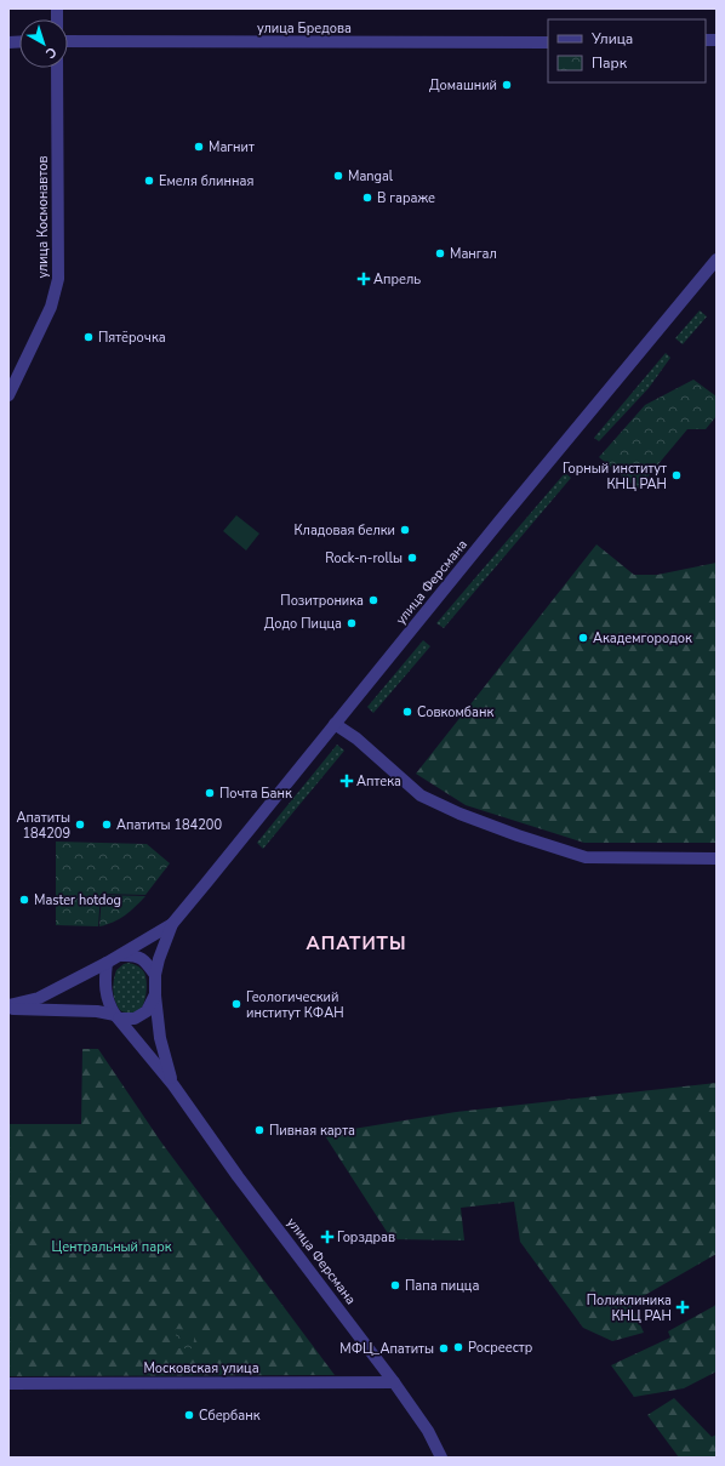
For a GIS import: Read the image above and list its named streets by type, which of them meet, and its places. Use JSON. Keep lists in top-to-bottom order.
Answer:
{
  "streets": {
    "street": [
      "улица Бредова",
      "улица Космонавтов",
      "улица Ферсмана",
      "Московская улица"
    ]
  },
  "crossings": [
    ["улица Ферсмана", "Московская улица"]
  ],
  "districts": ["АПАТИТЫ"],
  "parks": ["Центральный парк"],
  "places": {
    "other": [
      "Домашний",
      "Магнит",
      "Mangal",
      "Емеля блинная",
      "В гараже",
      "Мангал",
      "Пятёрочка",
      "Горный институт КНЦ РАН",
      "Кладовая белки",
      "Rock-n-rollы",
      "Позитроника",
      "Додо Пицца",
      "Академгородок",
      "Совкомбанк",
      "Почта Банк",
      "Апатиты 184209",
      "Апатиты 184200",
      "Master hotdog",
      "Геологический институт КФАН",
      "Пивная карта",
      "Папа пицца",
      "Росреестр",
      "МФЦ_Апатиты",
      "Сбербанк"
    ],
    "health": [
      "Апрель",
      "Аптека",
      "Горздрав",
      "Поликлиника КНЦ РАН"
    ]
  },
  "legend": ["Улица", "Парк"],
  "north": "bottom right"
}
